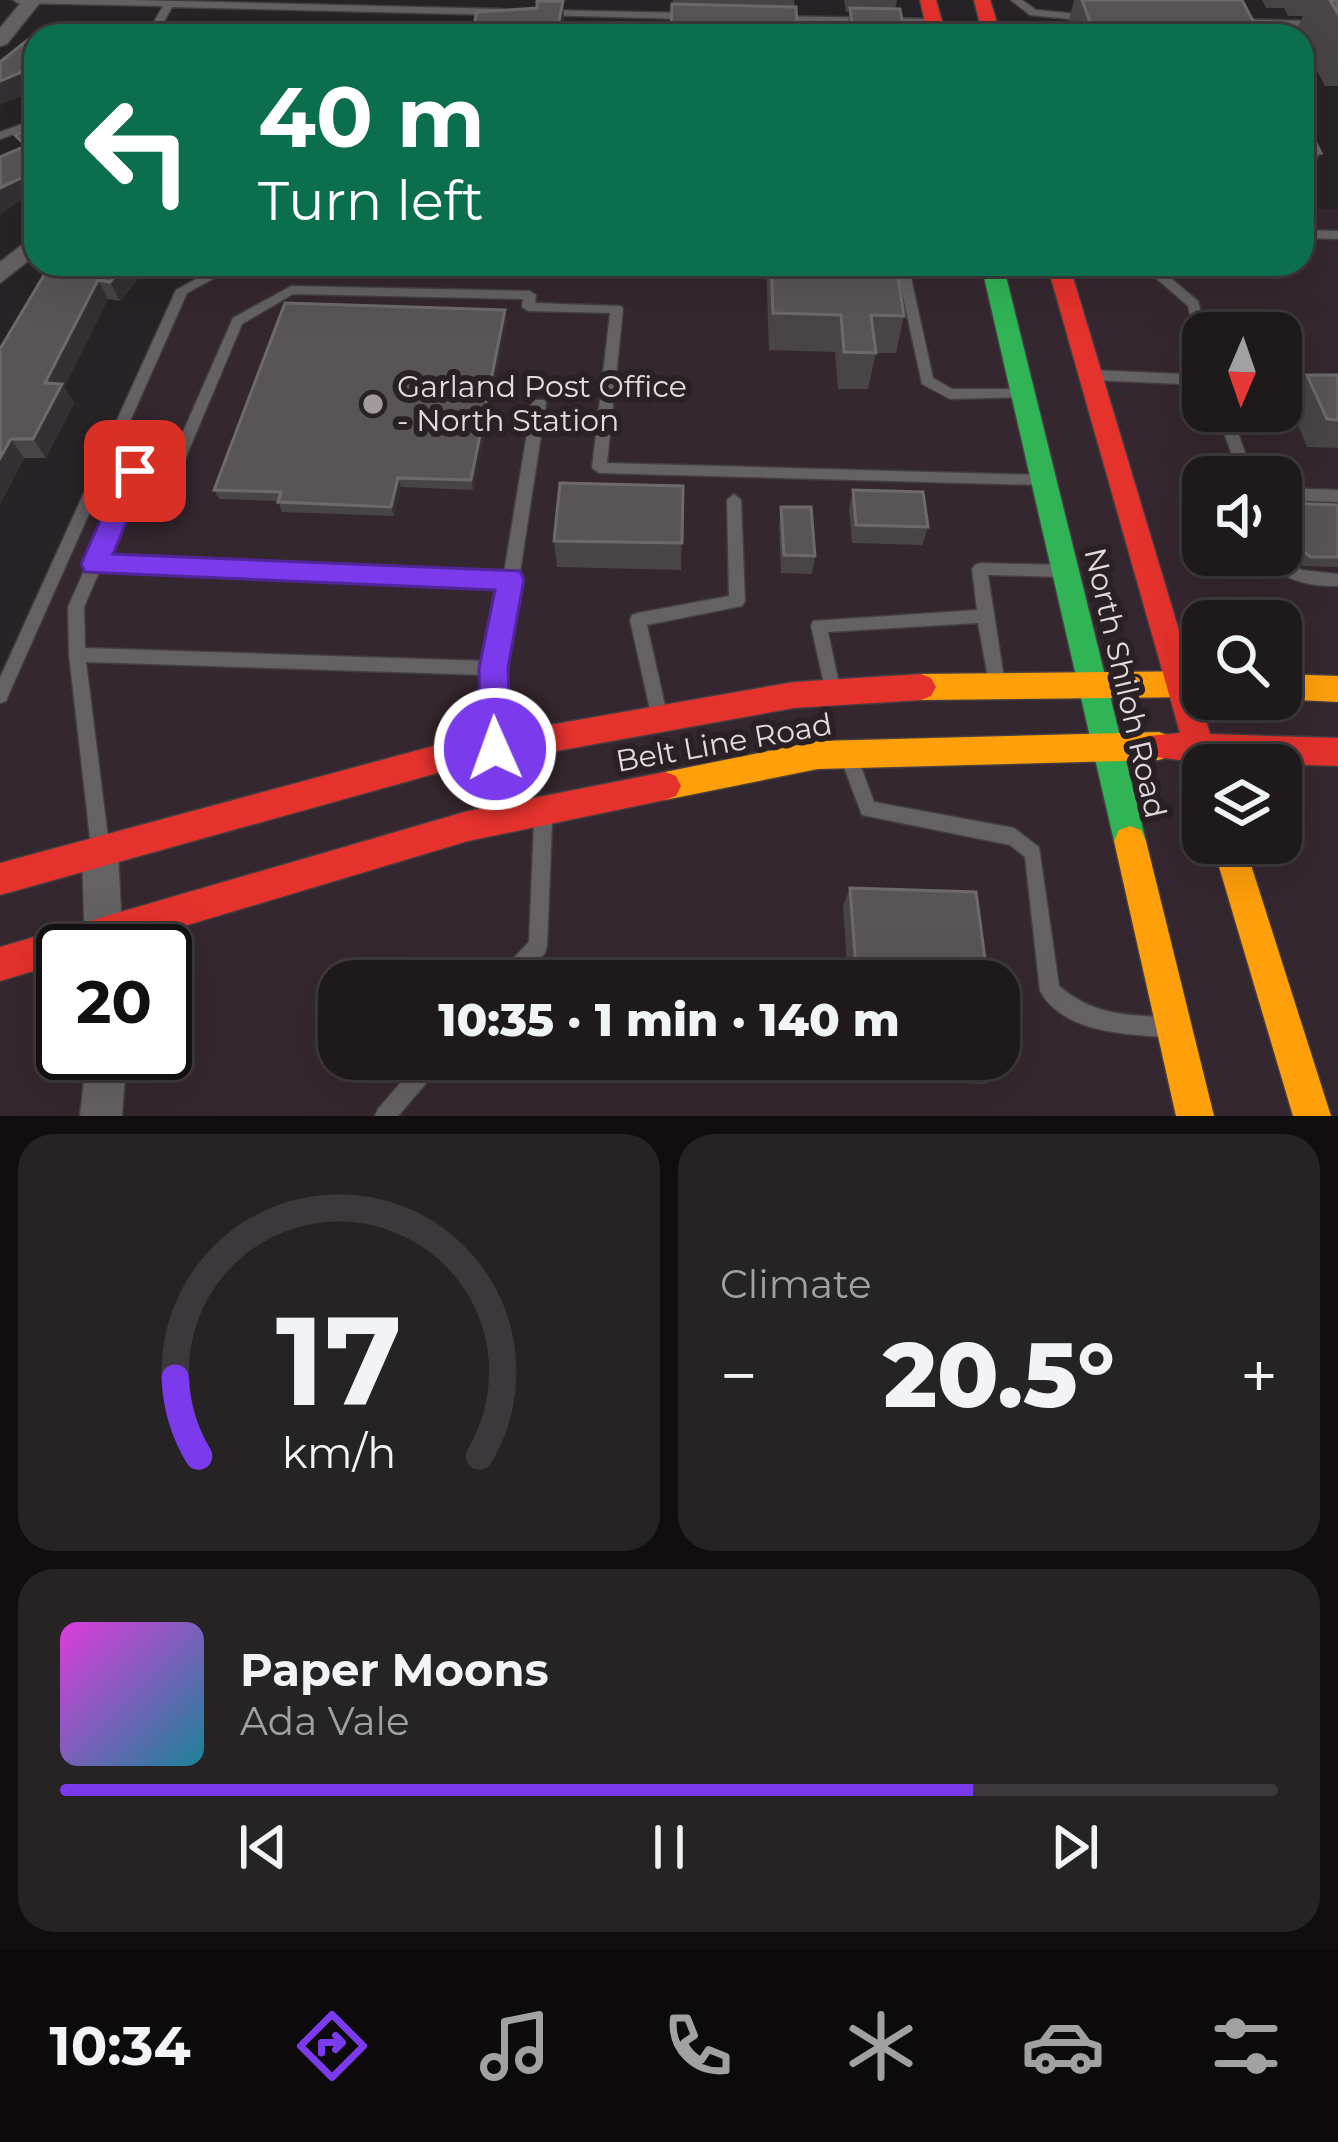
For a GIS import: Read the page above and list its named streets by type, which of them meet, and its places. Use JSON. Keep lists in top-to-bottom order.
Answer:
{
  "streets": {
    "main road": ["North Shiloh Road", "Belt Line Road"]
  },
  "crossings": [
    ["North Shiloh Road", "Belt Line Road"]
  ],
  "places": ["Garland Post Office - North Station"],
  "north": "bottom",
  "page": {
    "turn": ["40 m", "Turn left"],
    "limit": "20",
    "trip": "10:35 · 1 min · 140 m",
    "tile": "Climate",
    "heat": ["−", "20.5°", "+"],
    "song": ["Paper Moons", "Ada Vale"],
    "tabs": "10:34",
    "gauge": ["17", "km/h"]
  }
}
